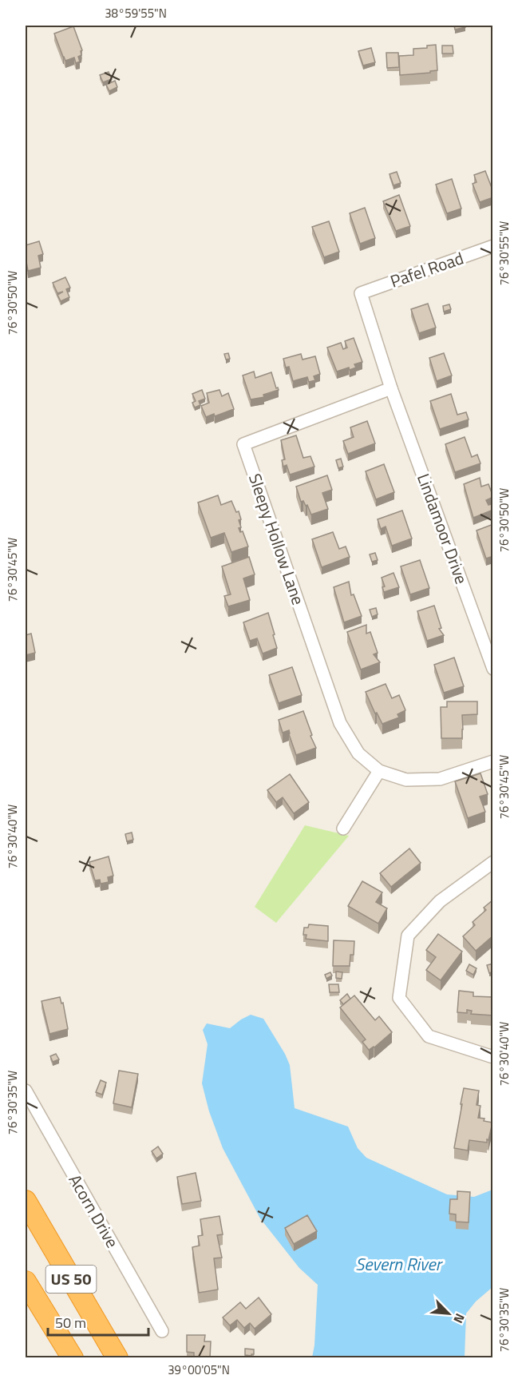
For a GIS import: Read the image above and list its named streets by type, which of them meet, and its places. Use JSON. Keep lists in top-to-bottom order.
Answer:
{
  "streets": {
    "highway": ["US 50"],
    "street": [
      "Pafel Road",
      "Lindamoor Drive",
      "Sleepy Hollow Lane",
      "Acorn Drive"
    ]
  },
  "crossings": [
    ["Pafel Road", "Lindamoor Drive"],
    ["Lindamoor Drive", "Sleepy Hollow Lane"]
  ],
  "water": ["Severn River"],
  "scale_bar": "50 m",
  "north": "bottom right",
  "coordinates": [
    "38°59'55\"N",
    "76°30'55\"W",
    "76°30'50\"W",
    "76°30'45\"W",
    "76°30'40\"W",
    "76°30'35\"W",
    "39°00'05\"N"
  ]
}
